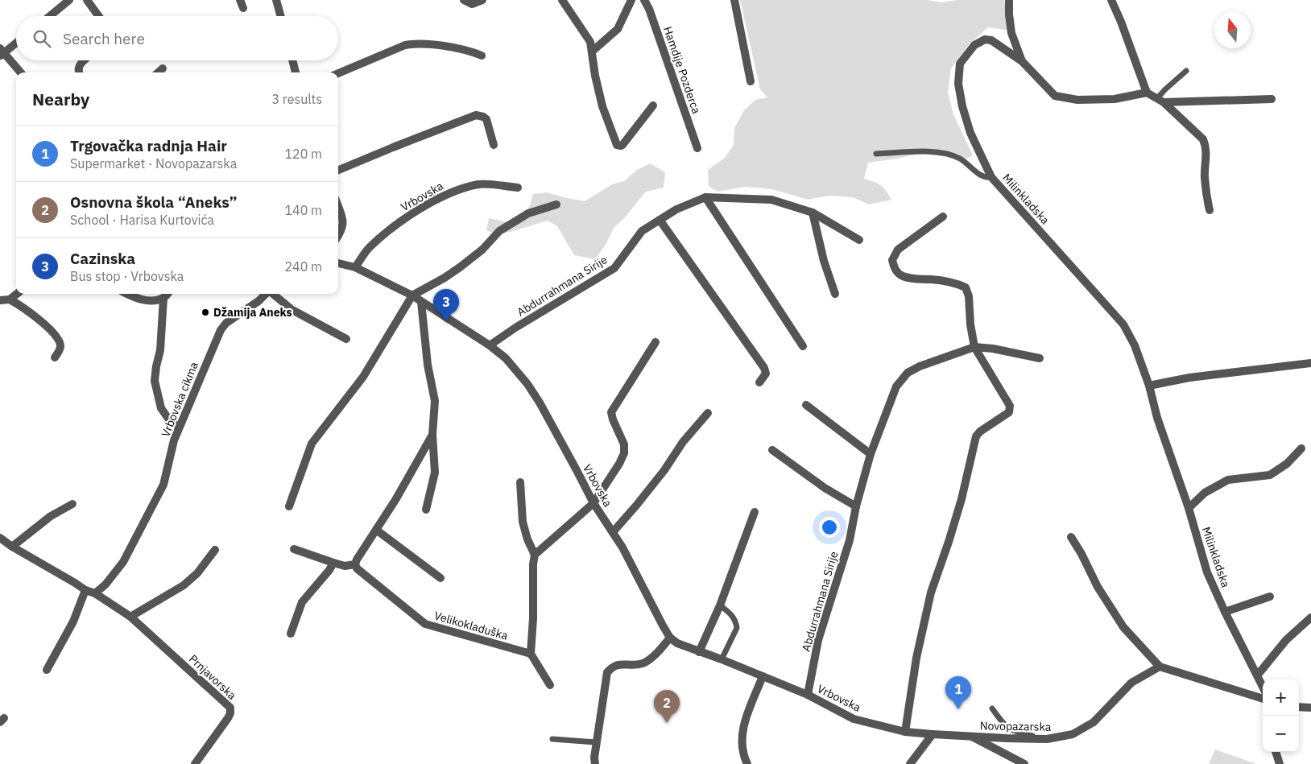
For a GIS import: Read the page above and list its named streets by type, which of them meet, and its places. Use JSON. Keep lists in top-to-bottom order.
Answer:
{
  "streets": {
    "street": [
      "Hamdije Pozderca",
      "Vrbovska",
      "Milinkladska",
      "Abdurrahmana Sirije",
      "Vrbovska cikma",
      "Velikokladuška",
      "Prnjavorska",
      "Novopazarska"
    ]
  },
  "crossings": [
    ["Vrbovska", "Abdurrahmana Sirije"],
    ["Vrbovska", "Novopazarska"],
    ["Vrbovska cikma", "Prnjavorska"]
  ],
  "places": ["Džamija Aneks"],
  "north": "top",
  "page": {
    "search": "Search here",
    "heading": ["Nearby", "3 results"],
    "list": [
      {
        "mark": "1",
        "name": "Trgovačka radnja Hair",
        "note": "Supermarket · Novopazarska",
        "value": "120 m"
      },
      {
        "mark": "2",
        "name": "Osnovna škola “Aneks”",
        "note": "School · Harisa Kurtovića",
        "value": "140 m"
      },
      {
        "mark": "3",
        "name": "Cazinska",
        "note": "Bus stop · Vrbovska",
        "value": "240 m"
      }
    ],
    "pins": ["3", "1", "2"],
    "map_buttons": ["+", "−"]
  }
}
